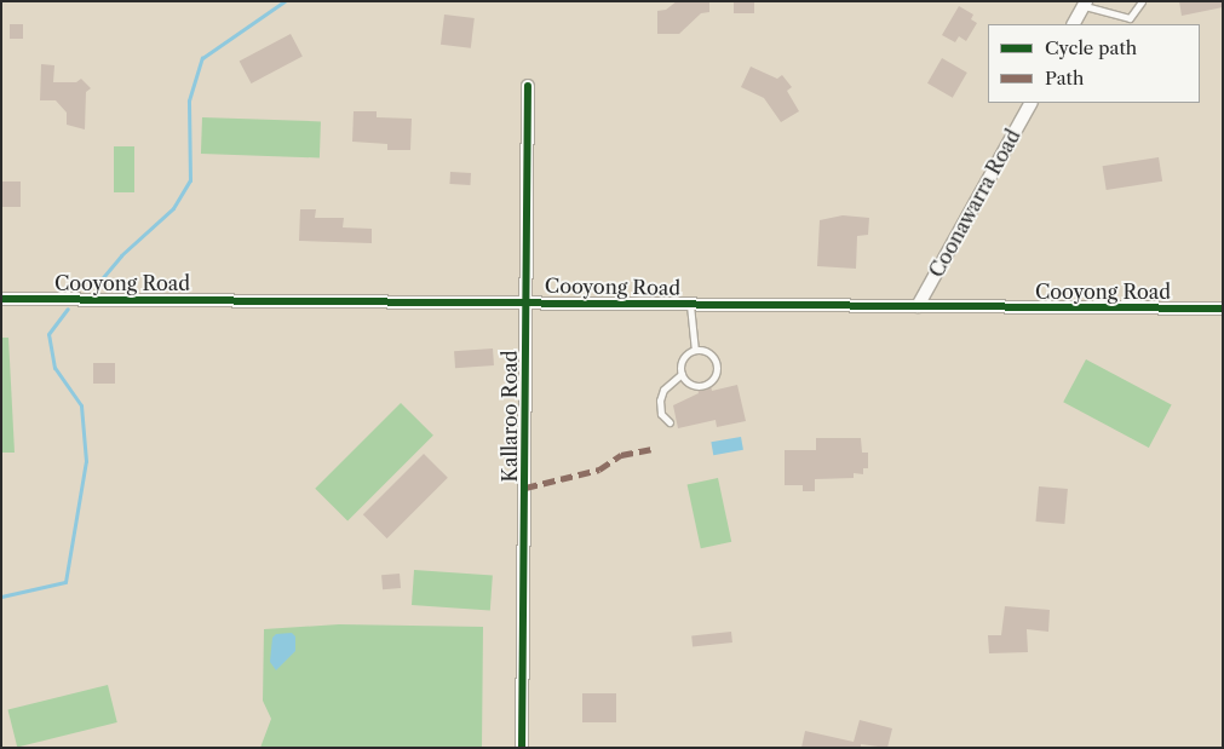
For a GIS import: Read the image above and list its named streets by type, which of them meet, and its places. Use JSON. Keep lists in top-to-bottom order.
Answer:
{
  "streets": {
    "street": ["Coonawarra Road", "Cooyong Road", "Kallaroo Road"]
  },
  "crossings": [
    ["Coonawarra Road", "Cooyong Road"],
    ["Cooyong Road", "Kallaroo Road"]
  ],
  "legend": ["Cycle path", "Path"]
}
